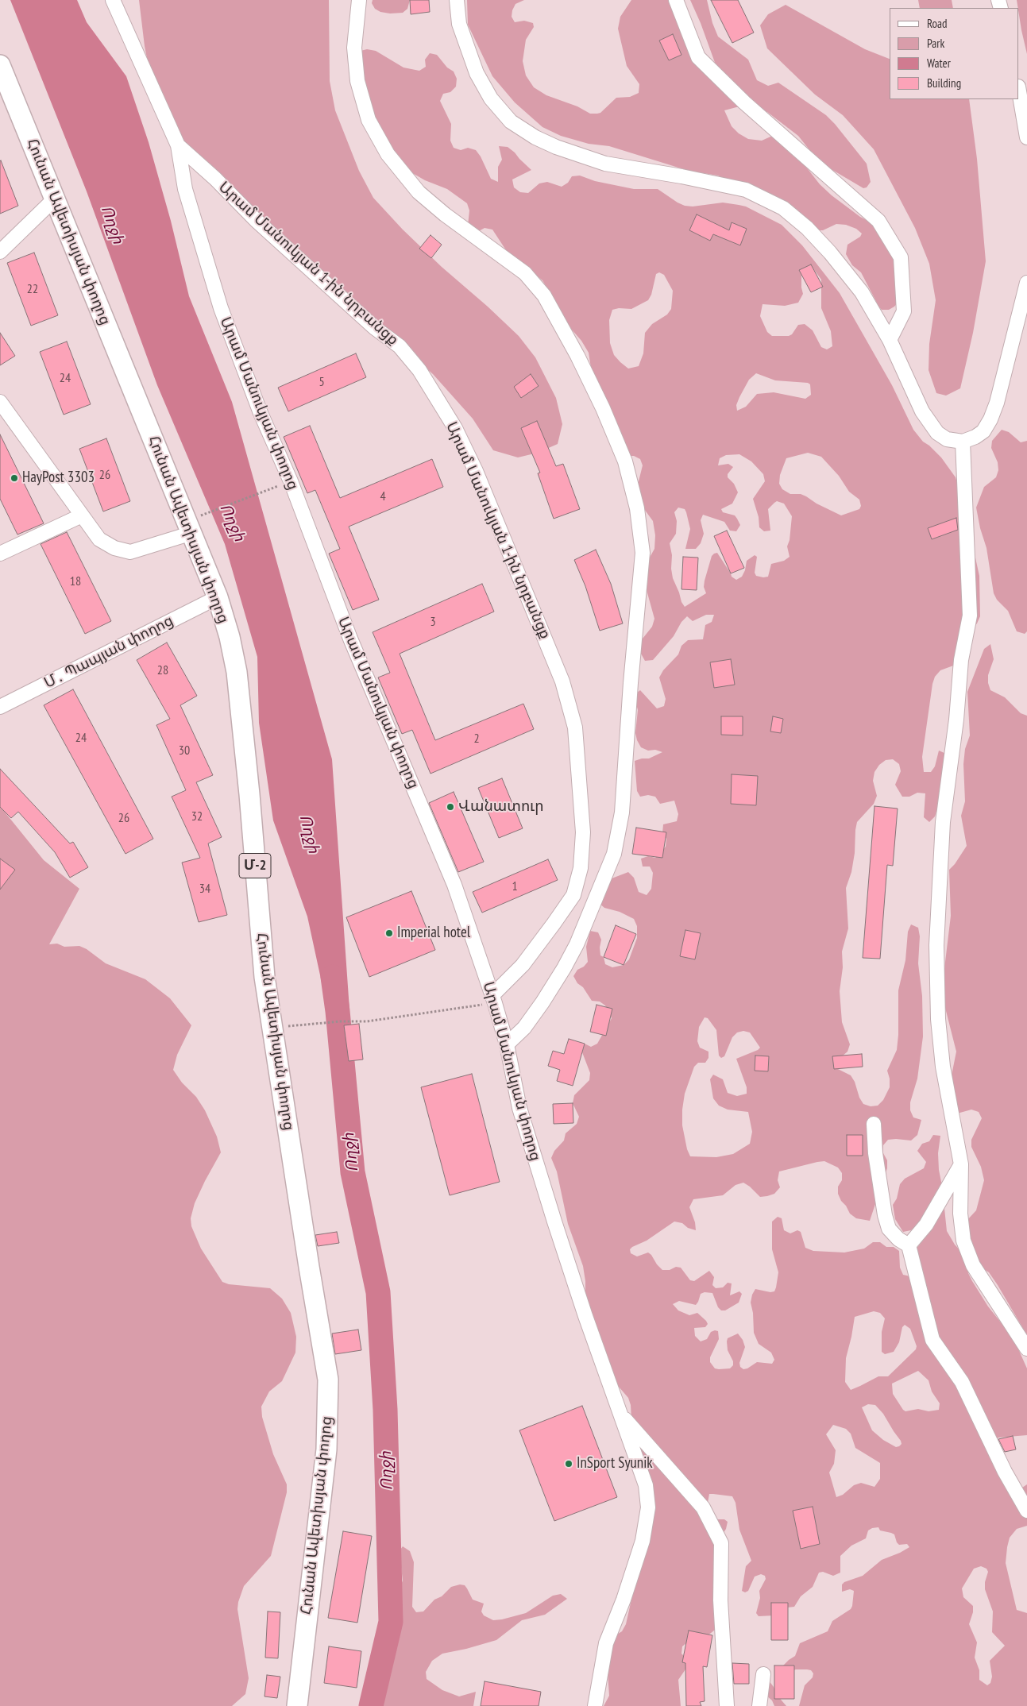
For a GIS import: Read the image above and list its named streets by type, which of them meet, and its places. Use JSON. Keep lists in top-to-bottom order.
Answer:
{
  "streets": {
    "highway": ["Հունան Ավետիսյան փողոց", "Մ-2"],
    "street": ["Արամ Մանուկյան 1-ին նրբանցք", "Արամ Մանուկյան փողոց", "Մ․ Պապյան փողոց"]
  },
  "crossings": [
    ["Հունան Ավետիսյան փողոց", "Մ․ Պապյան փողոց"],
    ["Արամ Մանուկյան 1-ին նրբանցք", "Արամ Մանուկյան փողոց"]
  ],
  "water": ["Ողջի"],
  "places": [
    "HayPost 3303",
    "Վանատուր",
    "Imperial hotel",
    "InSport Syunik"
  ],
  "house_numbers": [
    "22",
    "24",
    "5",
    "26",
    "4",
    "18",
    "3",
    "28",
    "24",
    "2",
    "30",
    "32",
    "26",
    "1",
    "34"
  ],
  "legend": [
    "Road",
    "Park",
    "Water",
    "Building"
  ]
}
